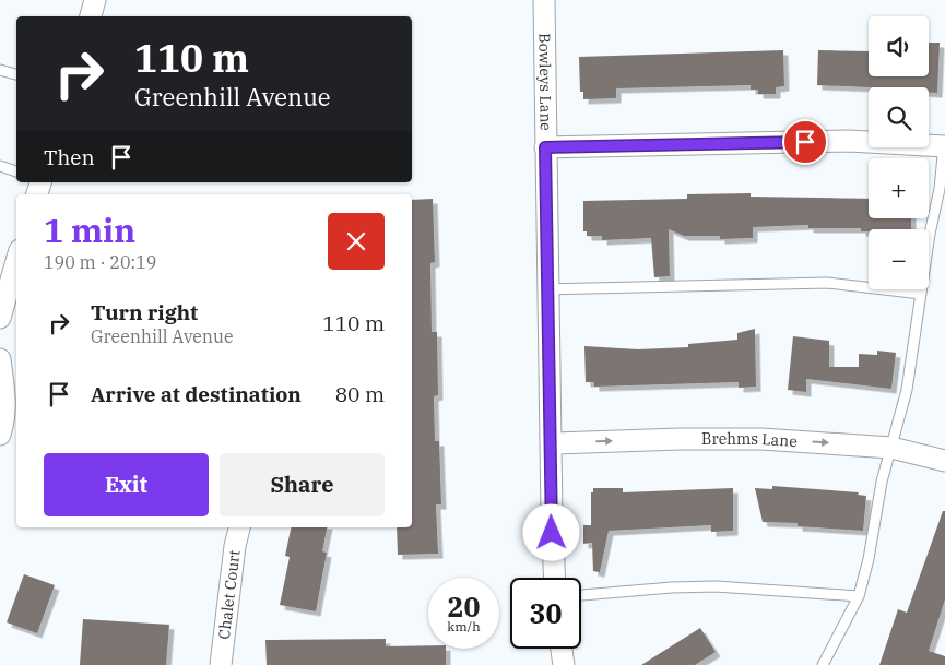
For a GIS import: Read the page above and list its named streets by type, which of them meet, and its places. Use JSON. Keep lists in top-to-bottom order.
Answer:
{
  "streets": {
    "street": ["Bowleys Lane", "Brehms Lane", "Chalet Court"]
  },
  "crossings": [
    ["Bowleys Lane", "Brehms Lane"]
  ],
  "one_way": ["Brehms Lane"],
  "page": {
    "map_buttons": ["+", "−"],
    "turn": ["110 m", "Greenhill Avenue"],
    "then": "Then",
    "heading": ["1 min", "190 m · 20:19"],
    "list": [
      {
        "name": "Turn right",
        "note": "Greenhill Avenue",
        "value": "110 m"
      },
      {
        "name": "Arrive at destination",
        "value": "80 m"
      }
    ],
    "buttons": ["Exit", "Share"],
    "speed": "20 km/h",
    "limit": "30"
  }
}
